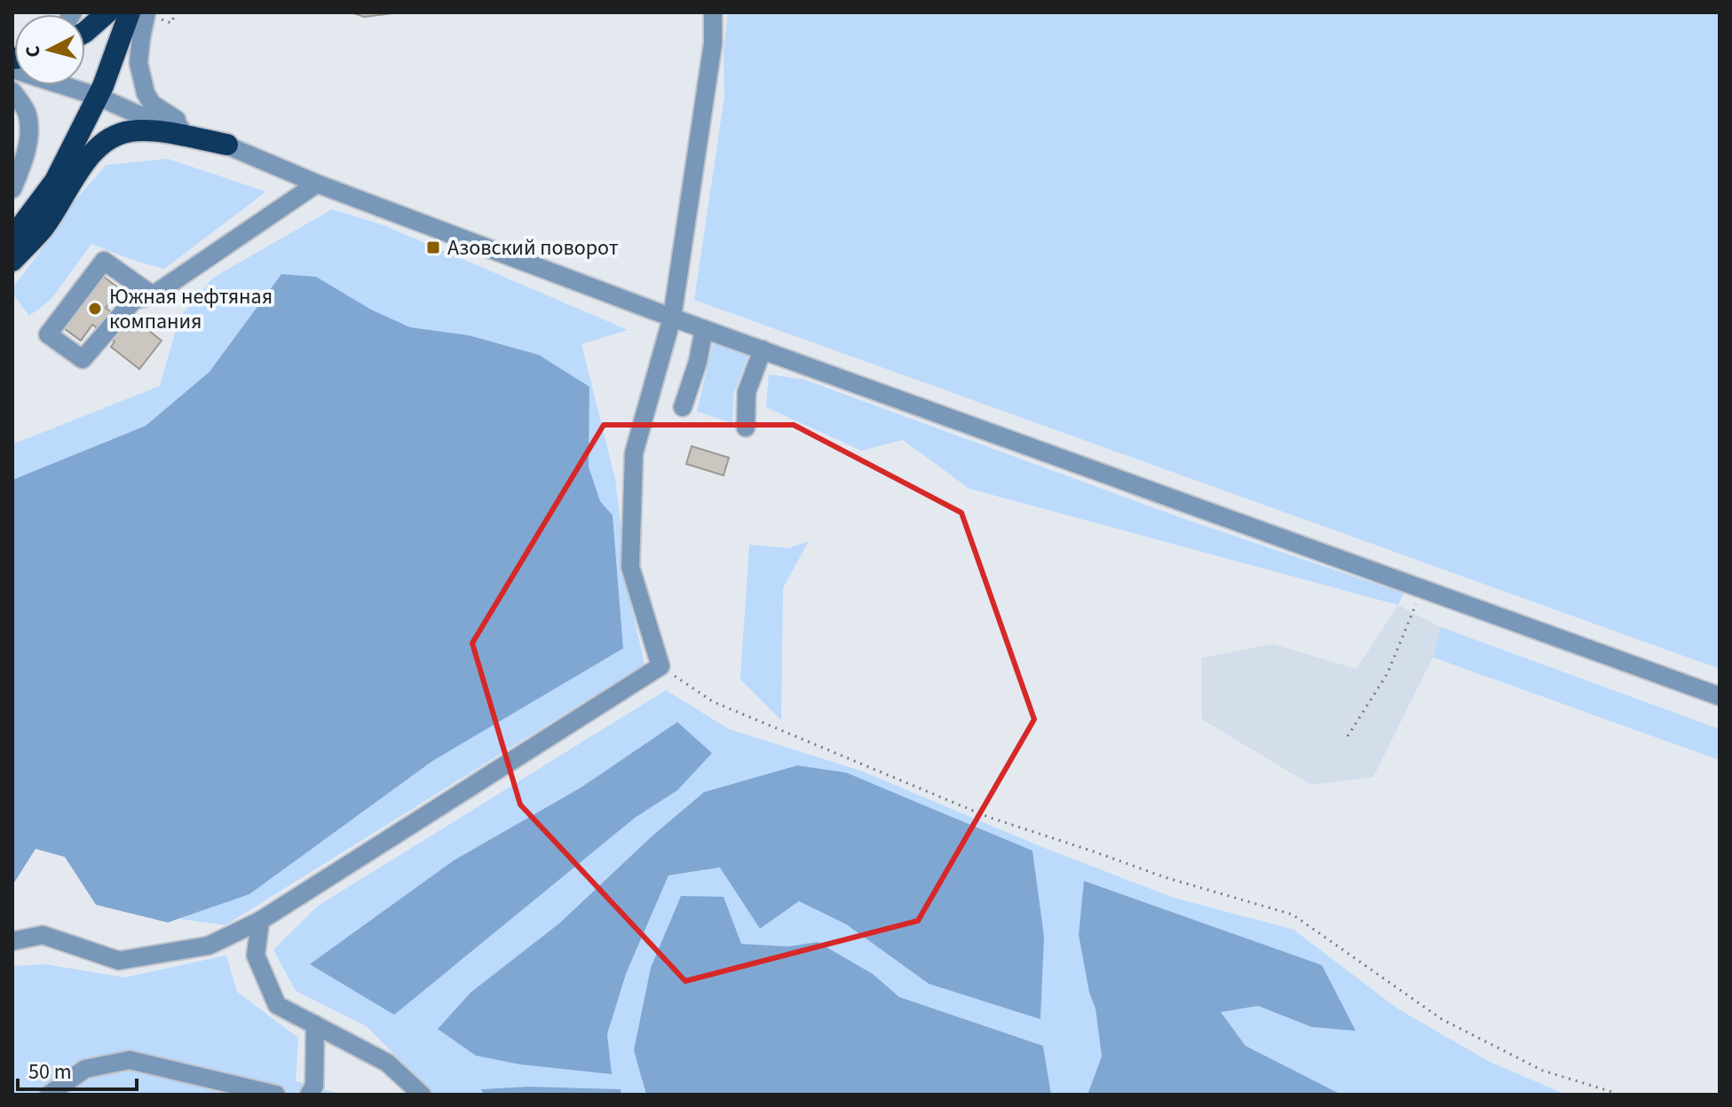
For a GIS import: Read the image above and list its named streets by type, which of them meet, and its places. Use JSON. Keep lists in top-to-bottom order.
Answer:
{
  "places": {
    "transit": ["Азовский поворот"],
    "other": ["Южная нефтяная компания"]
  },
  "scale_bar": "50 m",
  "north": "left"
}
